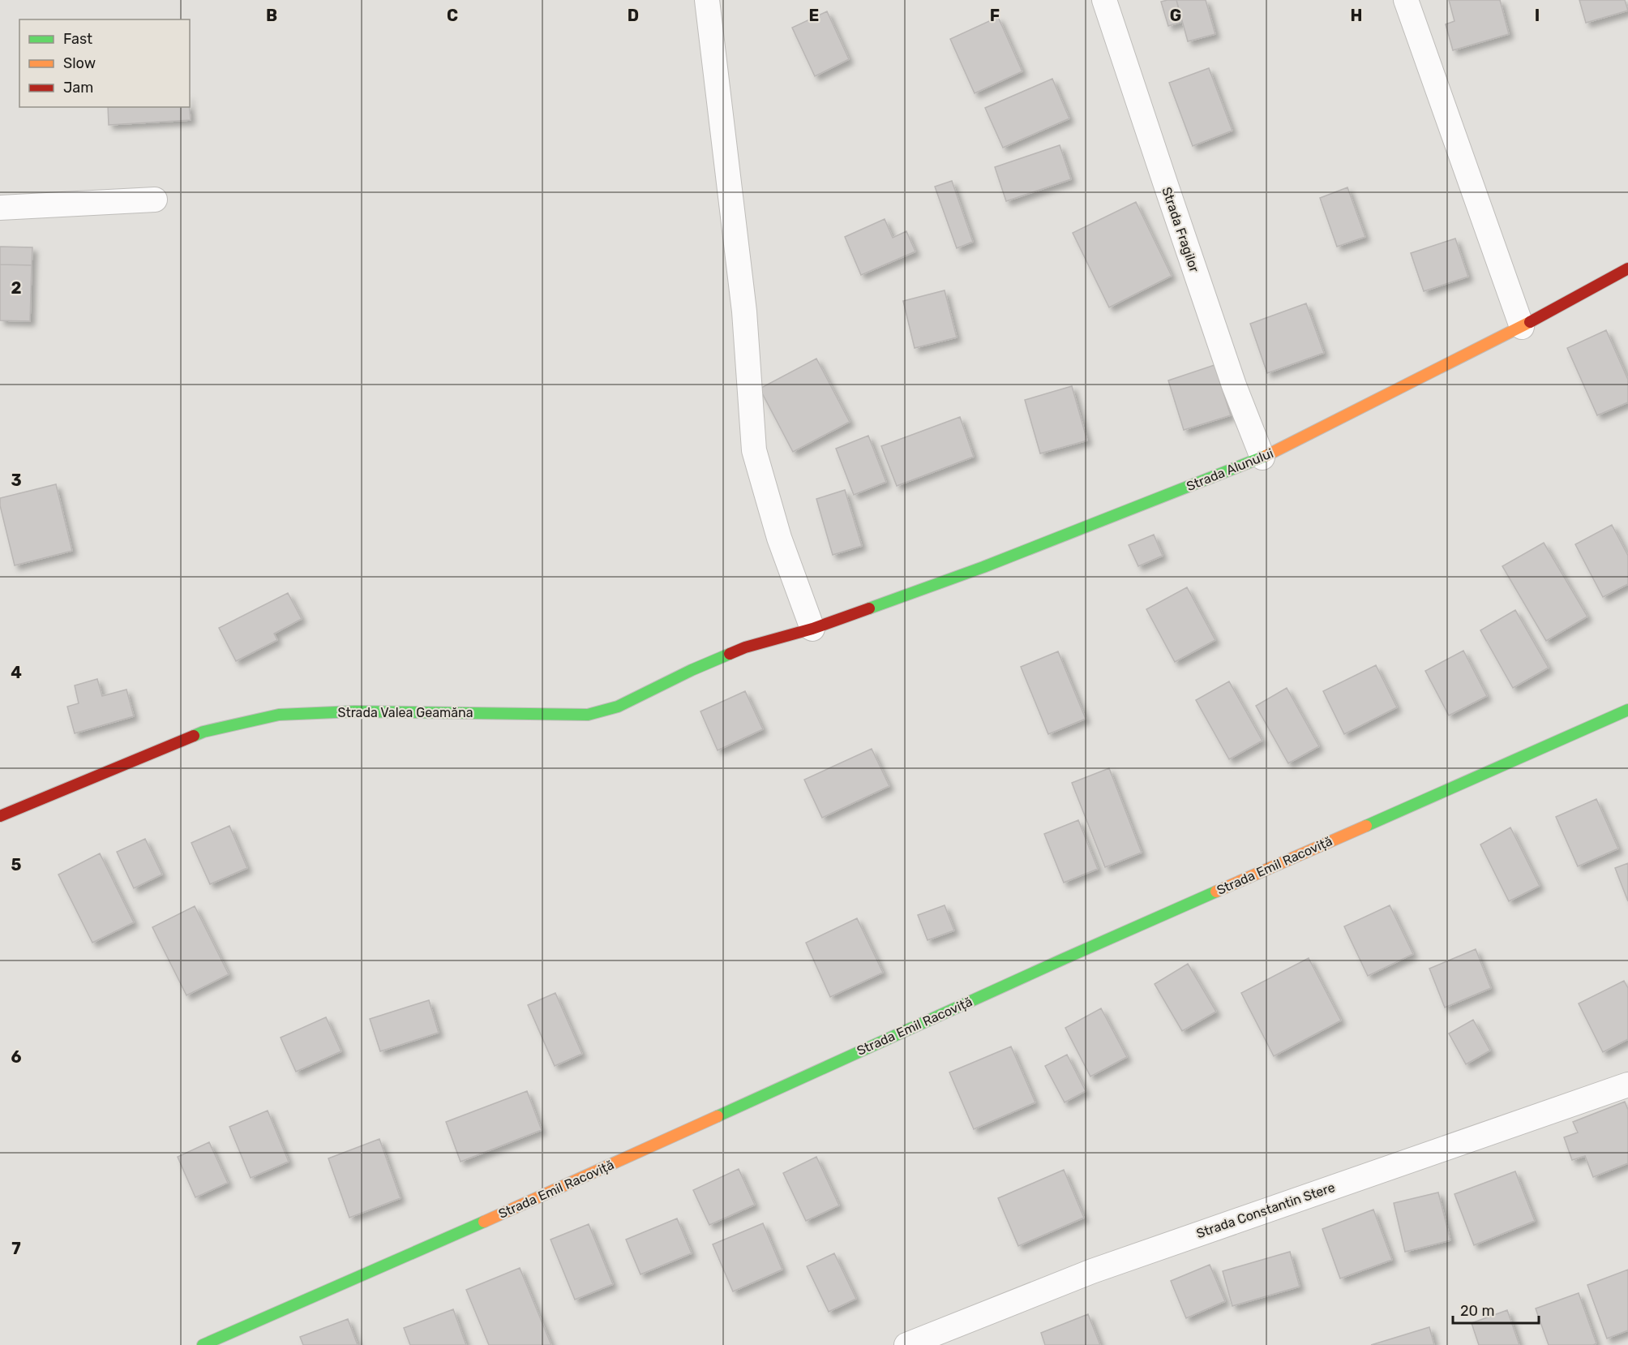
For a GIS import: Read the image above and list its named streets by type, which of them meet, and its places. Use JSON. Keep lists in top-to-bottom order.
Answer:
{
  "streets": {
    "street": [
      "Strada Fragilor",
      "Strada Alunului",
      "Strada Valea Geamăna",
      "Strada Emil Racoviță",
      "Strada Constantin Stere"
    ]
  },
  "crossings": [
    ["Strada Fragilor", "Strada Alunului"],
    ["Strada Alunului", "Strada Valea Geamăna"]
  ],
  "legend": ["Fast", "Slow", "Jam"],
  "scale_bar": "20 m",
  "grid": {
    "columns": [
      "B",
      "C",
      "D",
      "E",
      "F",
      "G",
      "H",
      "I"
    ],
    "rows": [
      "2",
      "3",
      "4",
      "5",
      "6",
      "7"
    ]
  }
}
